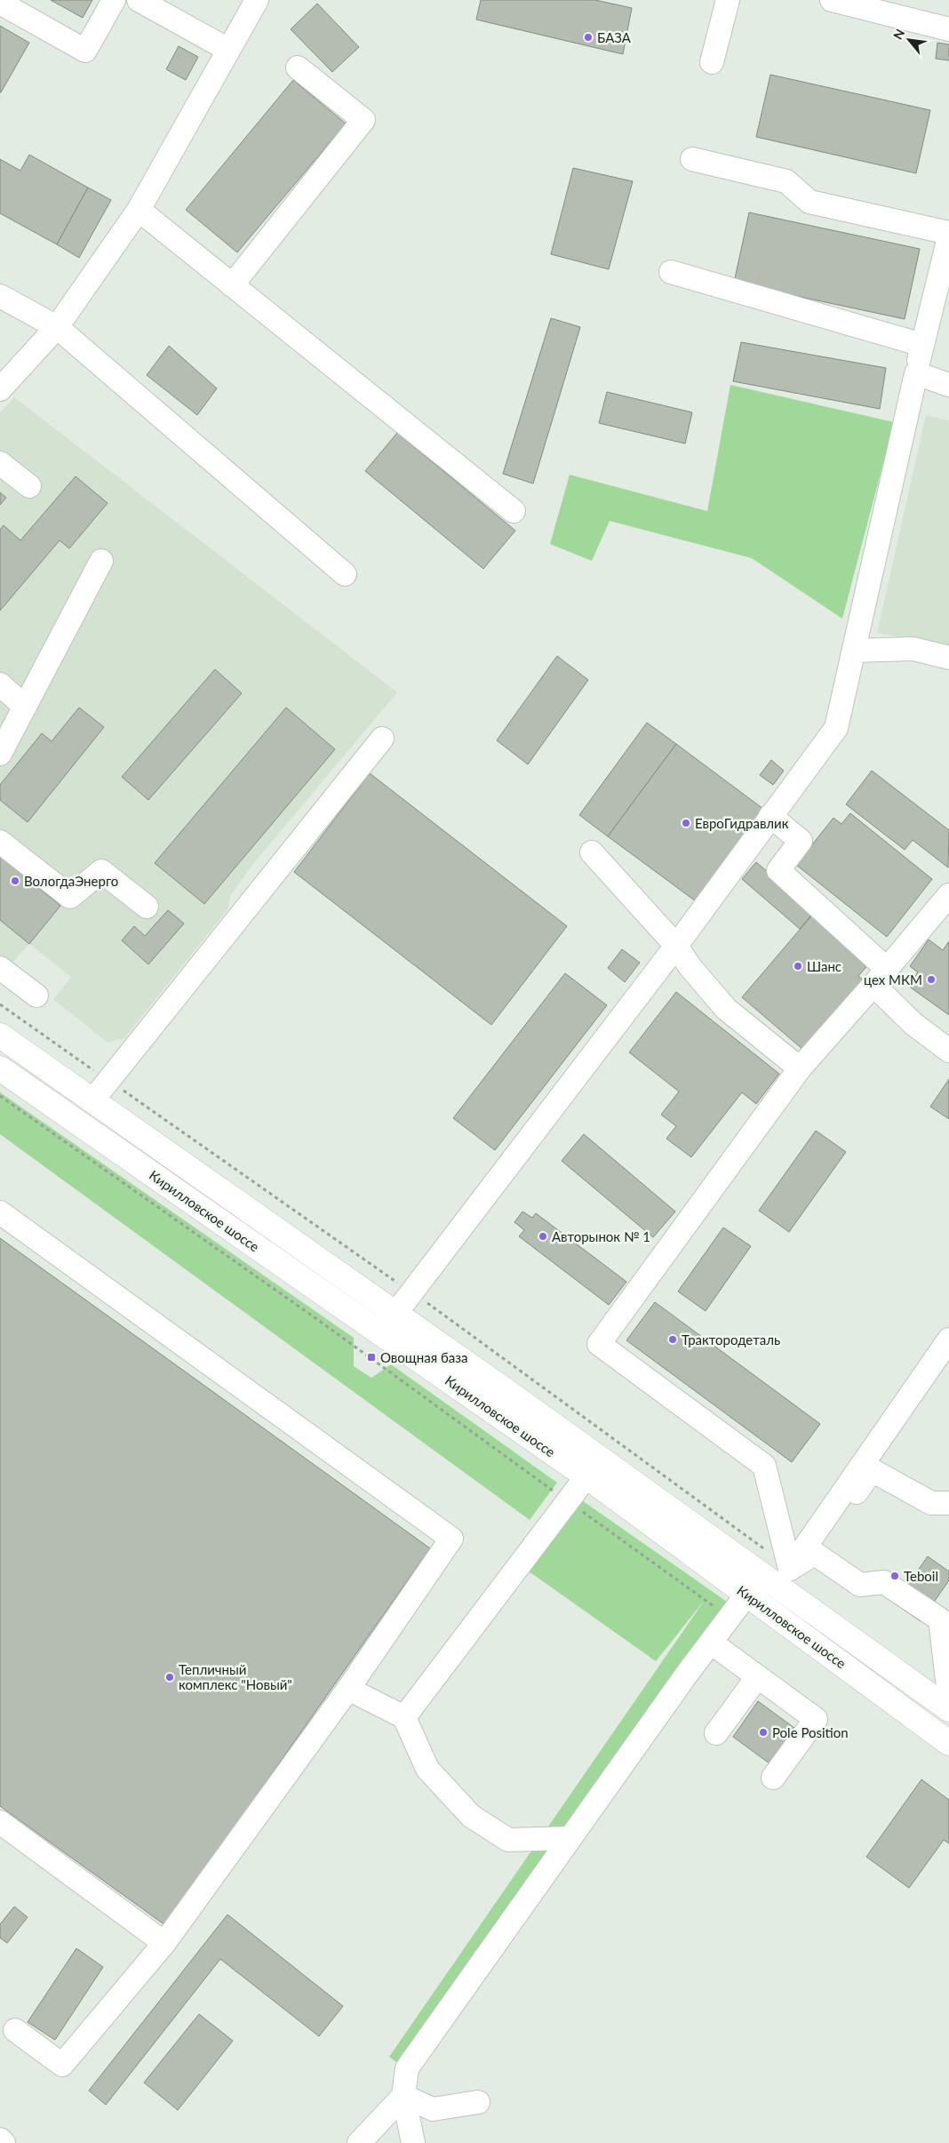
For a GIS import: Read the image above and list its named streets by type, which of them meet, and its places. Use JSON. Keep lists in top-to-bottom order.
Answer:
{
  "streets": {
    "main road": ["Кирилловское шоссе"]
  },
  "places": {
    "other": [
      "БАЗА",
      "ЕвроГидравлик",
      "ВологдаЭнерго",
      "Шанс",
      "цех МКМ",
      "Авторынок № 1",
      "Трактородеталь",
      "Teboil",
      "Тепличный комплекс \"Новый\"",
      "Pole Position"
    ],
    "transit": ["Овощная база"]
  },
  "north": "top left"
}
